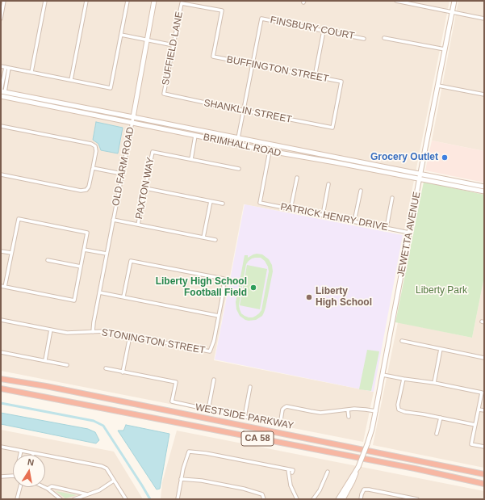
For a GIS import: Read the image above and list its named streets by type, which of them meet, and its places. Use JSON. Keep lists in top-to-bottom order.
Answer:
{
  "streets": {
    "highway": ["WESTSIDE PARKWAY", "CA 58"],
    "street": [
      "FINSBURY COURT",
      "SUFFIELD LANE",
      "BUFFINGTON STREET",
      "SHANKLIN STREET",
      "BRIMHALL ROAD",
      "OLD FARM ROAD",
      "PAXTON WAY",
      "PATRICK HENRY DRIVE",
      "JEWETTA AVENUE",
      "STONINGTON STREET"
    ]
  },
  "crossings": [
    ["FINSBURY COURT", "BUFFINGTON STREET"],
    ["SUFFIELD LANE", "BUFFINGTON STREET"],
    ["SUFFIELD LANE", "SHANKLIN STREET"],
    ["BUFFINGTON STREET", "SHANKLIN STREET"],
    ["BRIMHALL ROAD", "OLD FARM ROAD"],
    ["BRIMHALL ROAD", "PATRICK HENRY DRIVE"],
    ["BRIMHALL ROAD", "JEWETTA AVENUE"],
    ["OLD FARM ROAD", "STONINGTON STREET"],
    ["PATRICK HENRY DRIVE", "JEWETTA AVENUE"]
  ],
  "parks": ["Liberty Park"],
  "places": ["Grocery Outlet", "Liberty High School Football Field", "Liberty High School"],
  "north": "top"
}
